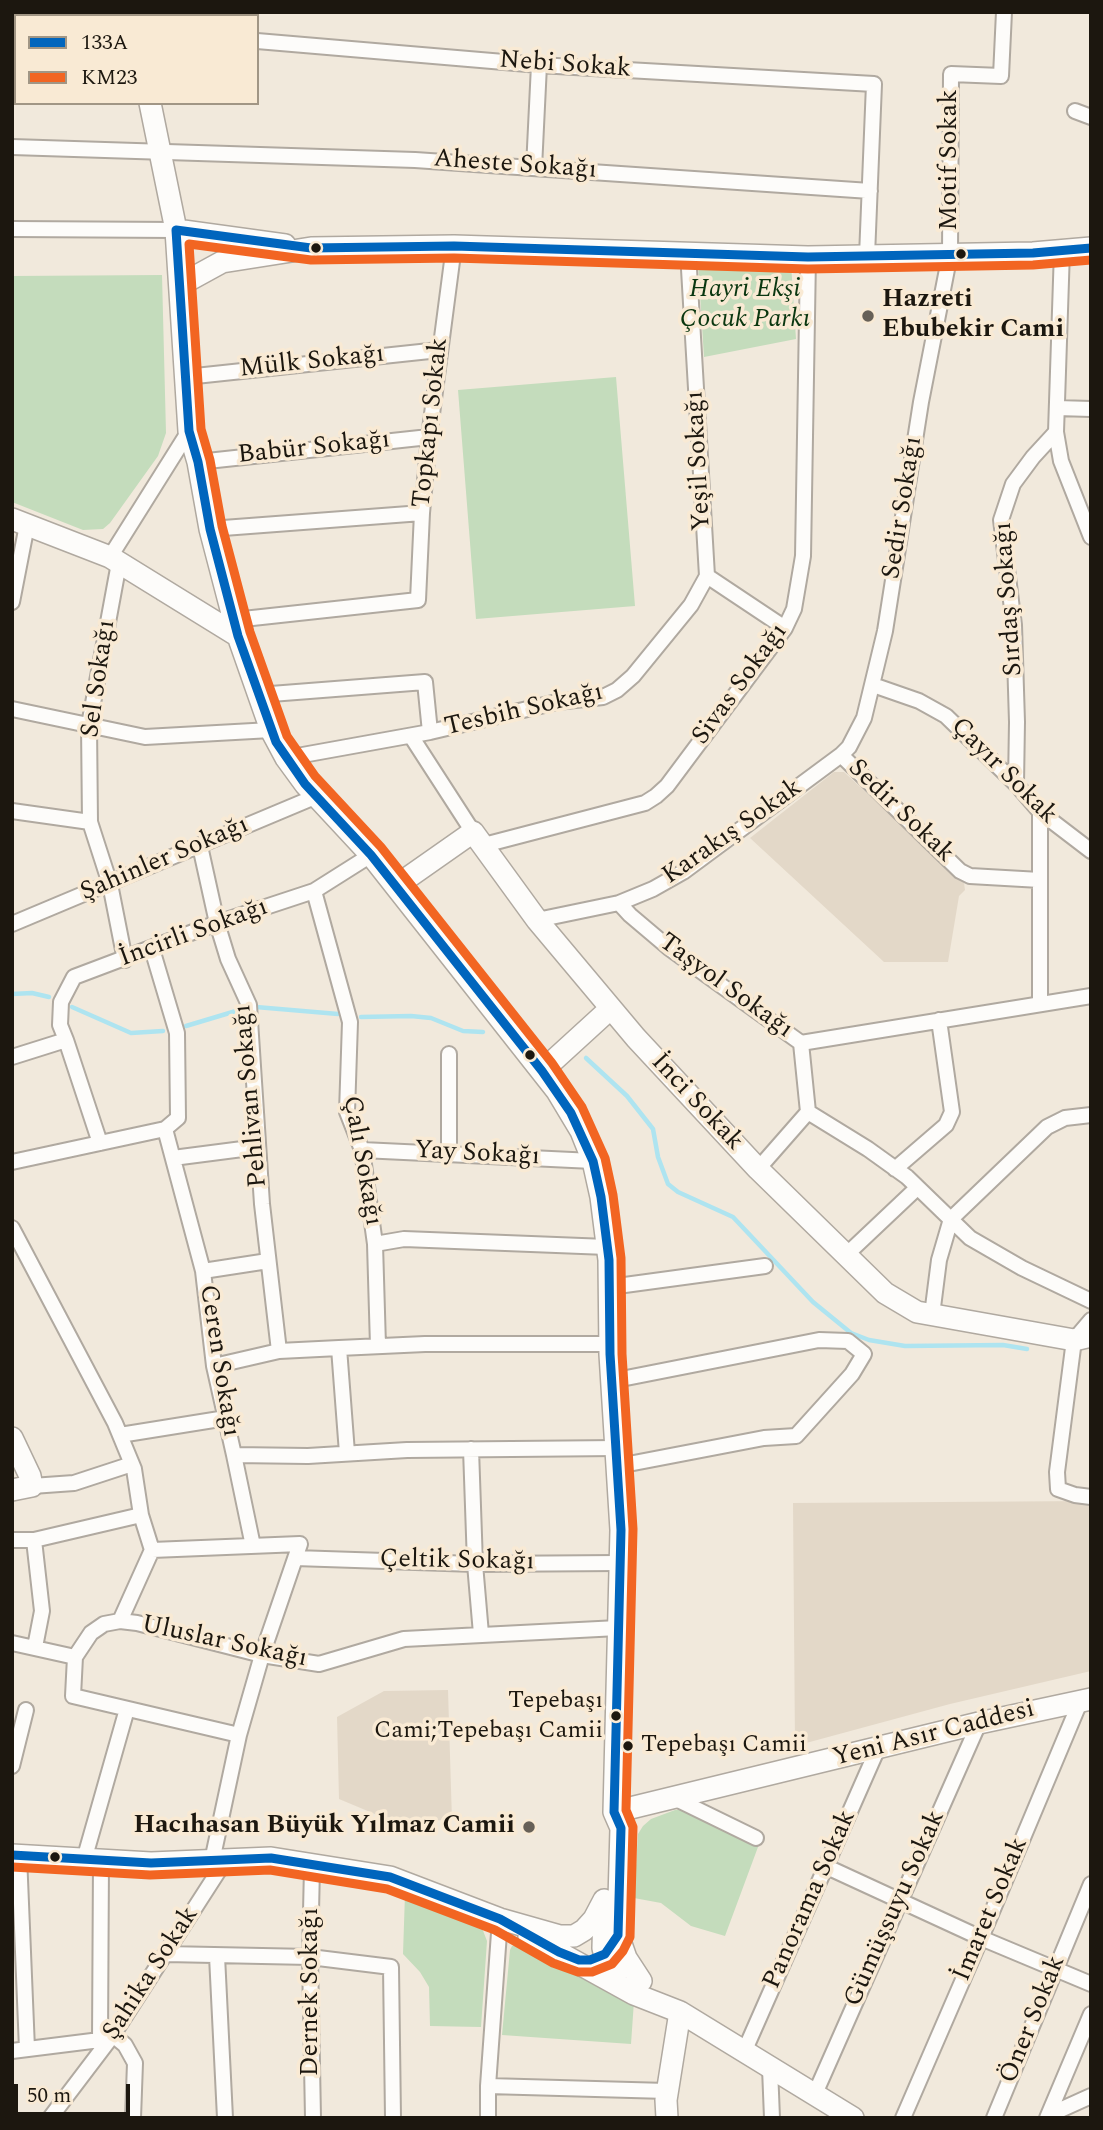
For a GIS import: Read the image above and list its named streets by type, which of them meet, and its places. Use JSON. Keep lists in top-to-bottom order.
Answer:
{
  "streets": {
    "street": [
      "Nebi Sokak",
      "Motif Sokak",
      "Aheste Sokağı",
      "Mülk Sokağı",
      "Topkapı Sokak",
      "Babür Sokağı",
      "Yeşil Sokağı",
      "Sedir Sokağı",
      "Sırdaş Sokağı",
      "Sel Sokağı",
      "Sivas Sokağı",
      "Tesbih Sokağı",
      "Çayır Sokak",
      "Sedir Sokak",
      "Karakış Sokak",
      "Şahinler Sokağı",
      "İncirli Sokağı",
      "Taşyol Sokağı",
      "Pehlivan Sokağı",
      "İnci Sokak",
      "Yay Sokağı",
      "Çalı Sokağı",
      "Ceren Sokağı",
      "Çeltik Sokağı",
      "Uluslar Sokağı",
      "Yeni Asır Caddesi",
      "Panorama Sokak",
      "Gümüşsuyu Sokak",
      "İmaret Sokak",
      "Şahika Sokak",
      "Dernek Sokağı",
      "Öner Sokak"
    ]
  },
  "crossings": [
    ["Nebi Sokak", "Aheste Sokağı"],
    ["Motif Sokak", "Sedir Sokağı"],
    ["Mülk Sokağı", "Topkapı Sokak"],
    ["Topkapı Sokak", "Babür Sokağı"],
    ["Yeşil Sokağı", "Tesbih Sokağı"],
    ["Sedir Sokağı", "Çayır Sokak"],
    ["Sedir Sokağı", "Sedir Sokak"],
    ["Sedir Sokağı", "Karakış Sokak"],
    ["Sırdaş Sokağı", "Çayır Sokak"],
    ["Sel Sokağı", "Şahinler Sokağı"],
    ["Sel Sokağı", "İncirli Sokağı"],
    ["Sivas Sokağı", "İnci Sokak"],
    ["Tesbih Sokağı", "İnci Sokak"],
    ["Sedir Sokak", "Karakış Sokak"],
    ["Karakış Sokak", "Taşyol Sokağı"],
    ["Şahinler Sokağı", "Pehlivan Sokağı"],
    ["İncirli Sokağı", "Pehlivan Sokağı"],
    ["İncirli Sokağı", "Çalı Sokağı"],
    ["Yay Sokağı", "Çalı Sokağı"],
    ["Yeni Asır Caddesi", "Panorama Sokak"],
    ["Yeni Asır Caddesi", "Gümüşsuyu Sokak"],
    ["Yeni Asır Caddesi", "İmaret Sokak"]
  ],
  "parks": ["Hayri Ekşi Çocuk Parkı"],
  "places": [
    "Hazreti Ebubekir Cami",
    "Tepebaşı Cami;Tepebaşı Camii",
    "Tepebaşı Camii",
    "Hacıhasan Büyük Yılmaz Camii"
  ],
  "lines": ["transit line 133A", "transit line KM23"],
  "legend": ["133A", "KM23"],
  "scale_bar": "50 m"
}
